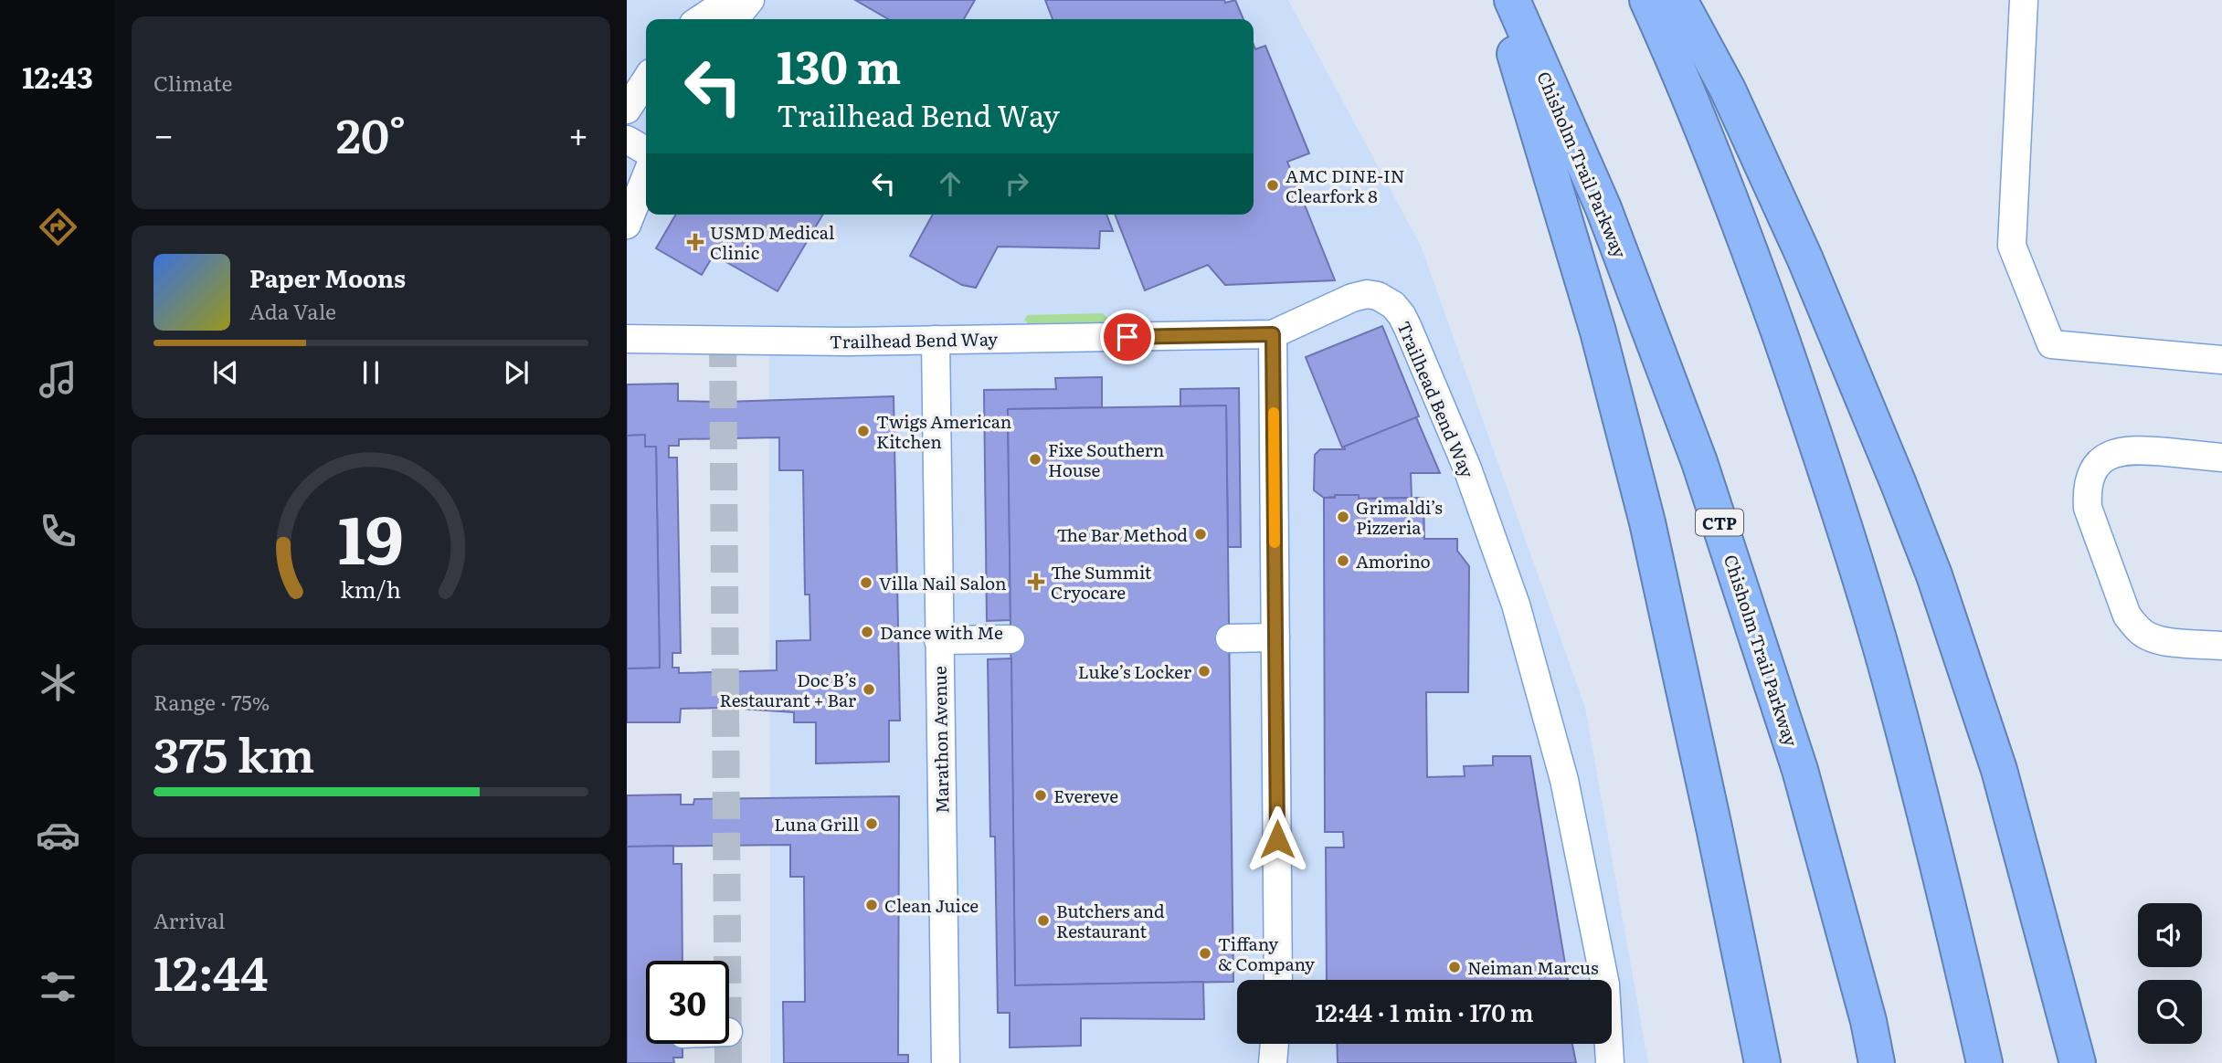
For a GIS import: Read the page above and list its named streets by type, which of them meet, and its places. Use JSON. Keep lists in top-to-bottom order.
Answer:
{
  "streets": {
    "highway": ["Chisholm Trail Parkway", "CTP"],
    "street": ["Trailhead Bend Way", "Marathon Avenue"]
  },
  "crossings": [
    ["Trailhead Bend Way", "Marathon Avenue"]
  ],
  "places": {
    "other": [
      "AMC DINE-IN Clearfork 8",
      "Twigs American Kitchen",
      "Fixe Southern House",
      "Grimaldi’s Pizzeria",
      "The Bar Method",
      "Amorino",
      "Villa Nail Salon",
      "Dance with Me",
      "Luke’s Locker",
      "Doc B’s Restaurant + Bar",
      "Evereve",
      "Luna Grill",
      "Clean Juice",
      "Butchers and Restaurant",
      "Tiffany & Company",
      "Neiman Marcus"
    ],
    "health": ["USMD Medical Clinic", "The Summit Cryocare"]
  },
  "page": {
    "tabs": "12:43",
    "tile": [
      "Climate",
      ["Range · 75%", "375 km"],
      ["Arrival", "12:44"]
    ],
    "turn": ["130 m", "Trailhead Bend Way"],
    "heat": ["−", "20°", "+"],
    "song": ["Paper Moons", "Ada Vale"],
    "limit": "30",
    "trip": "12:44 · 1 min · 170 m",
    "gauge": ["19", "km/h"]
  }
}
